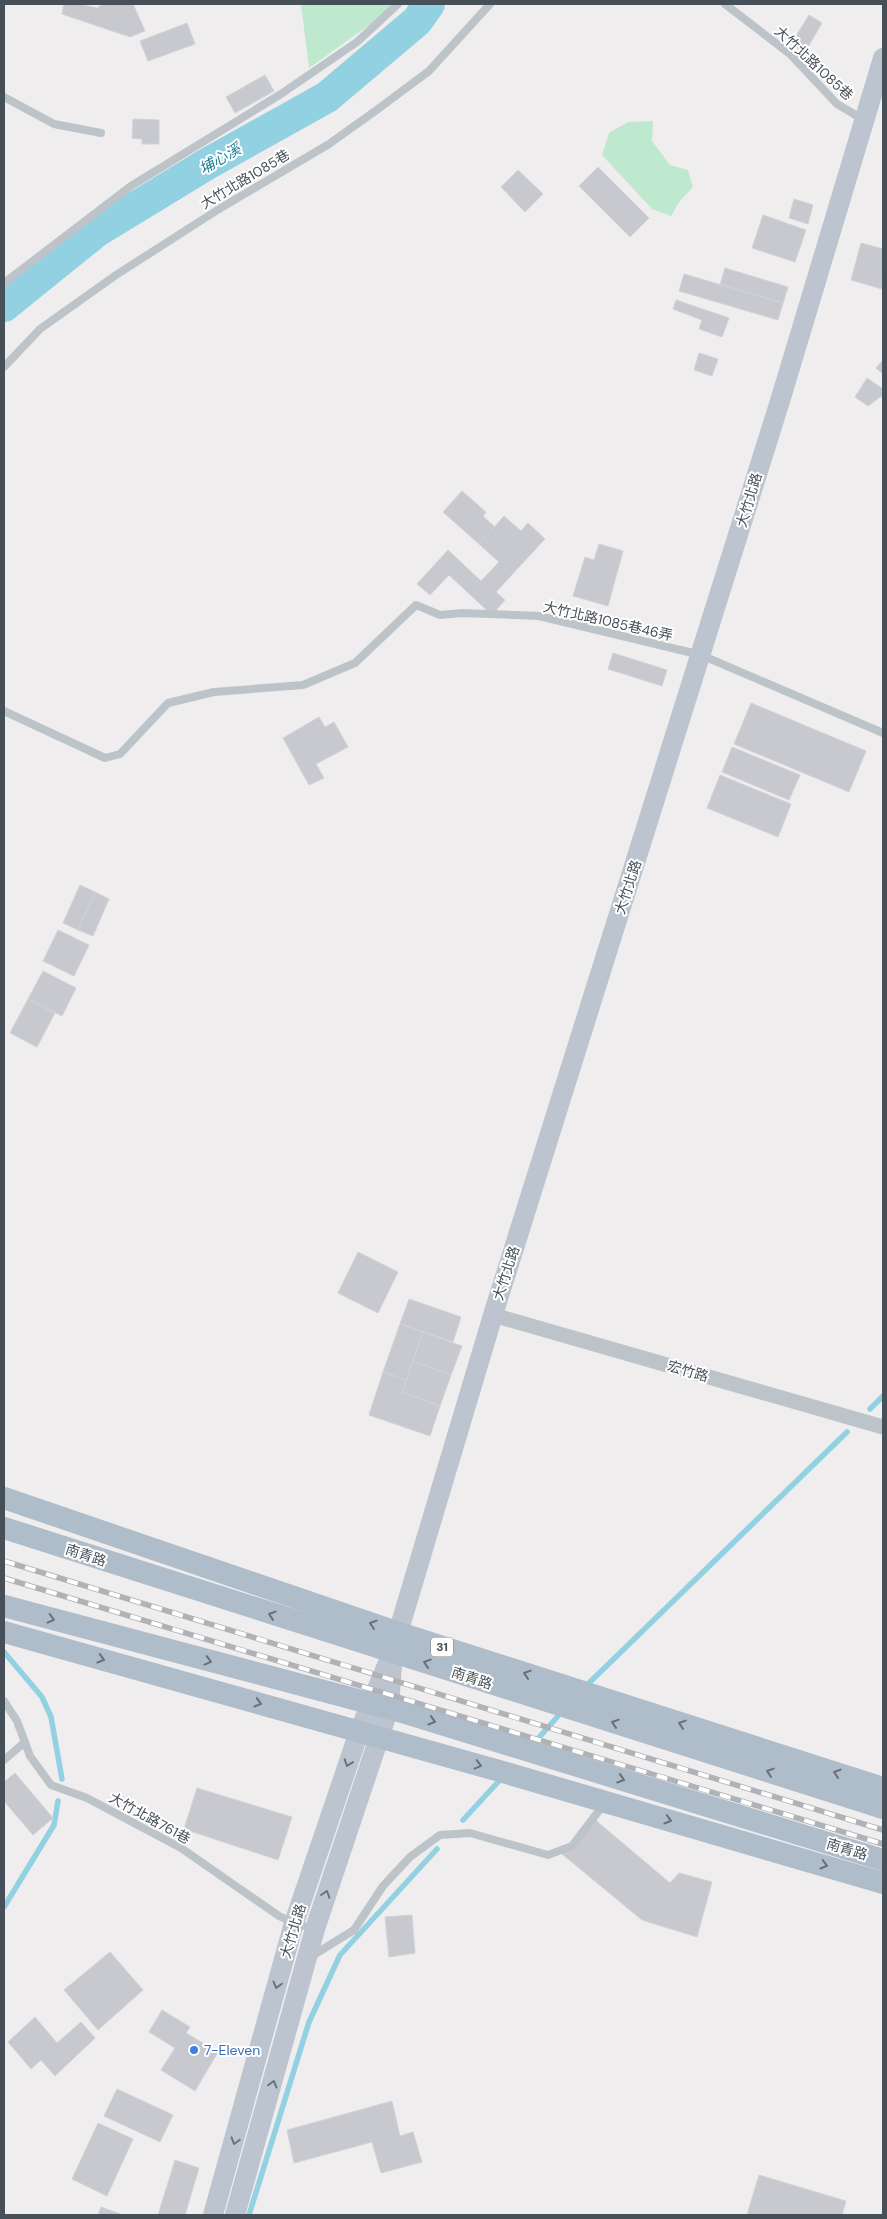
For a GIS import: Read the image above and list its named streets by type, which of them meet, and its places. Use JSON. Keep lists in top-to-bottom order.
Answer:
{
  "streets": {
    "main road": ["南青路", "31"],
    "street": ["大竹北路", "宏竹路"],
    "lane": ["大竹北路1085巷", "大竹北路1085巷46弄", "大竹北路761巷"]
  },
  "crossings": [
    ["大竹北路1085巷", "大竹北路"],
    ["大竹北路", "大竹北路1085巷46弄"],
    ["大竹北路", "宏竹路"],
    ["大竹北路", "南青路"],
    ["大竹北路", "31"],
    ["大竹北路", "大竹北路761巷"],
    ["南青路", "31"]
  ],
  "water": ["埔心溪"],
  "places": ["7-Eleven"]
}
